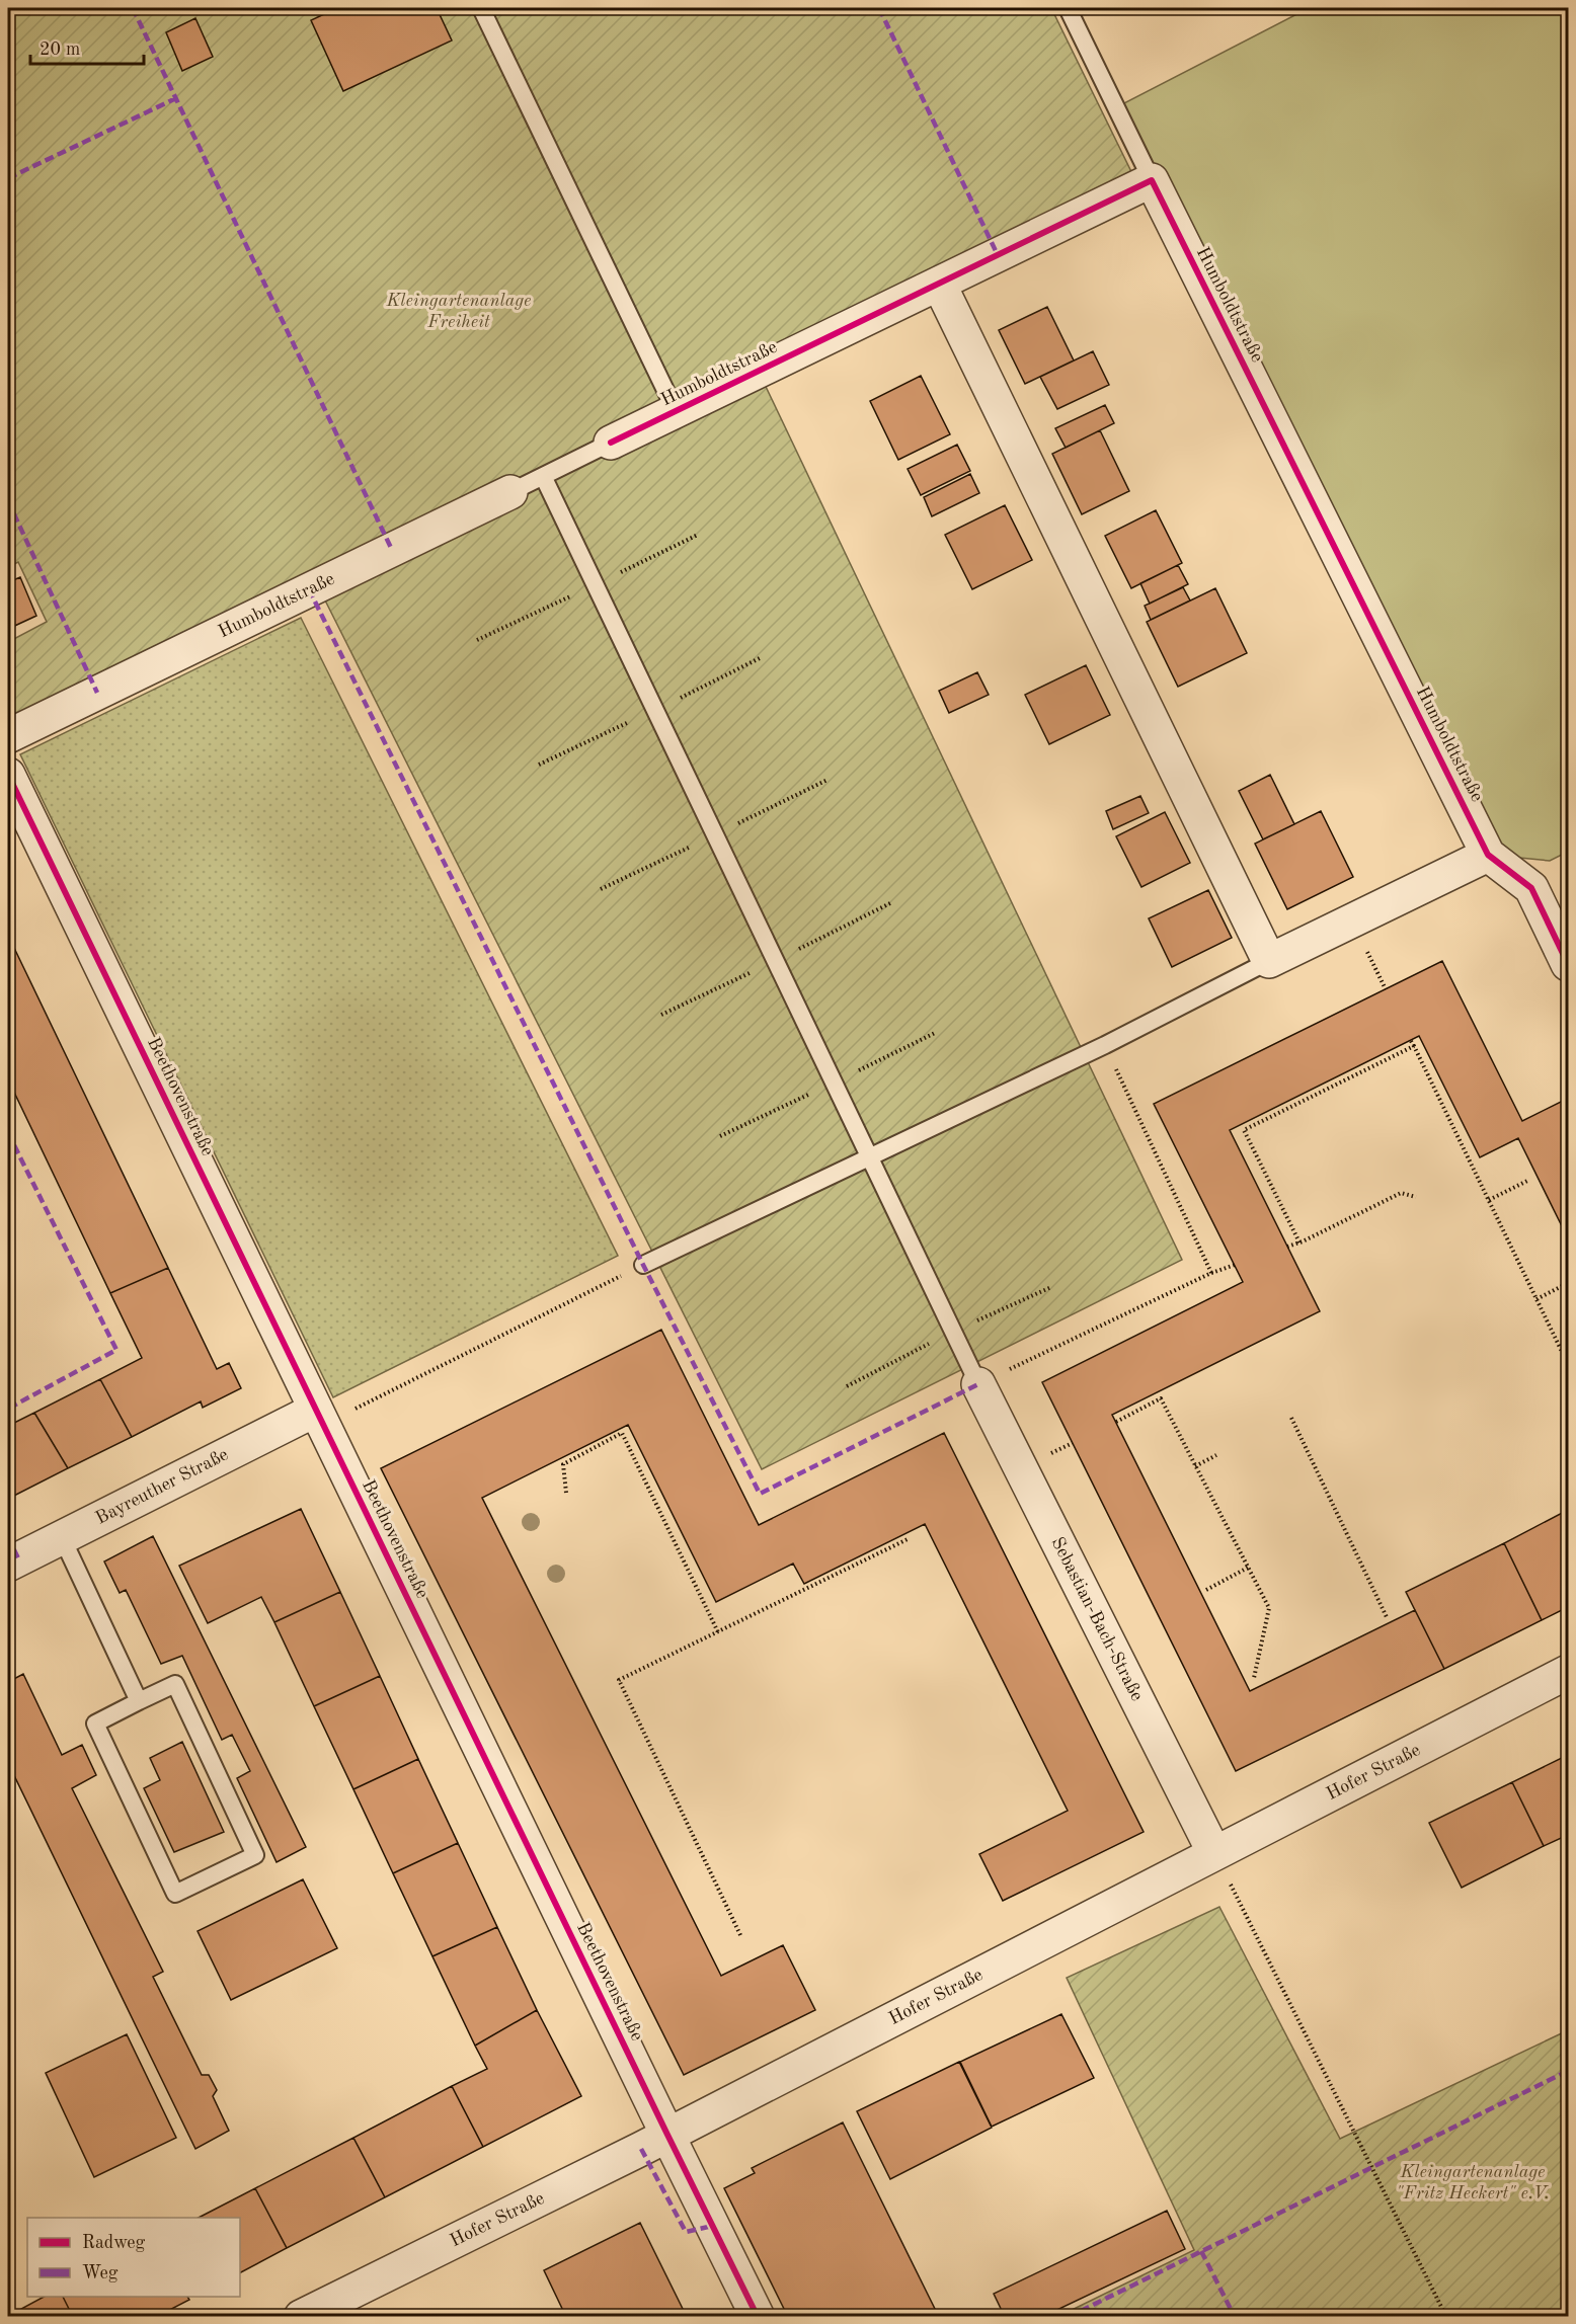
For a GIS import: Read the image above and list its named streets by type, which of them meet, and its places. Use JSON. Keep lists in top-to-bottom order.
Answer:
{
  "streets": {
    "street": [
      "Humboldtstraße",
      "Beethovenstraße",
      "Bayreuther Straße",
      "Sebastian-Bach-Straße",
      "Hofer Straße"
    ]
  },
  "crossings": [
    ["Beethovenstraße", "Bayreuther Straße"],
    ["Beethovenstraße", "Hofer Straße"],
    ["Sebastian-Bach-Straße", "Hofer Straße"]
  ],
  "parks": ["Kleingartenanlage Freiheit", "Kleingartenanlage \"Fritz Heckert\" e.V."],
  "legend": ["Radweg", "Weg"],
  "scale_bar": "20 m"
}
